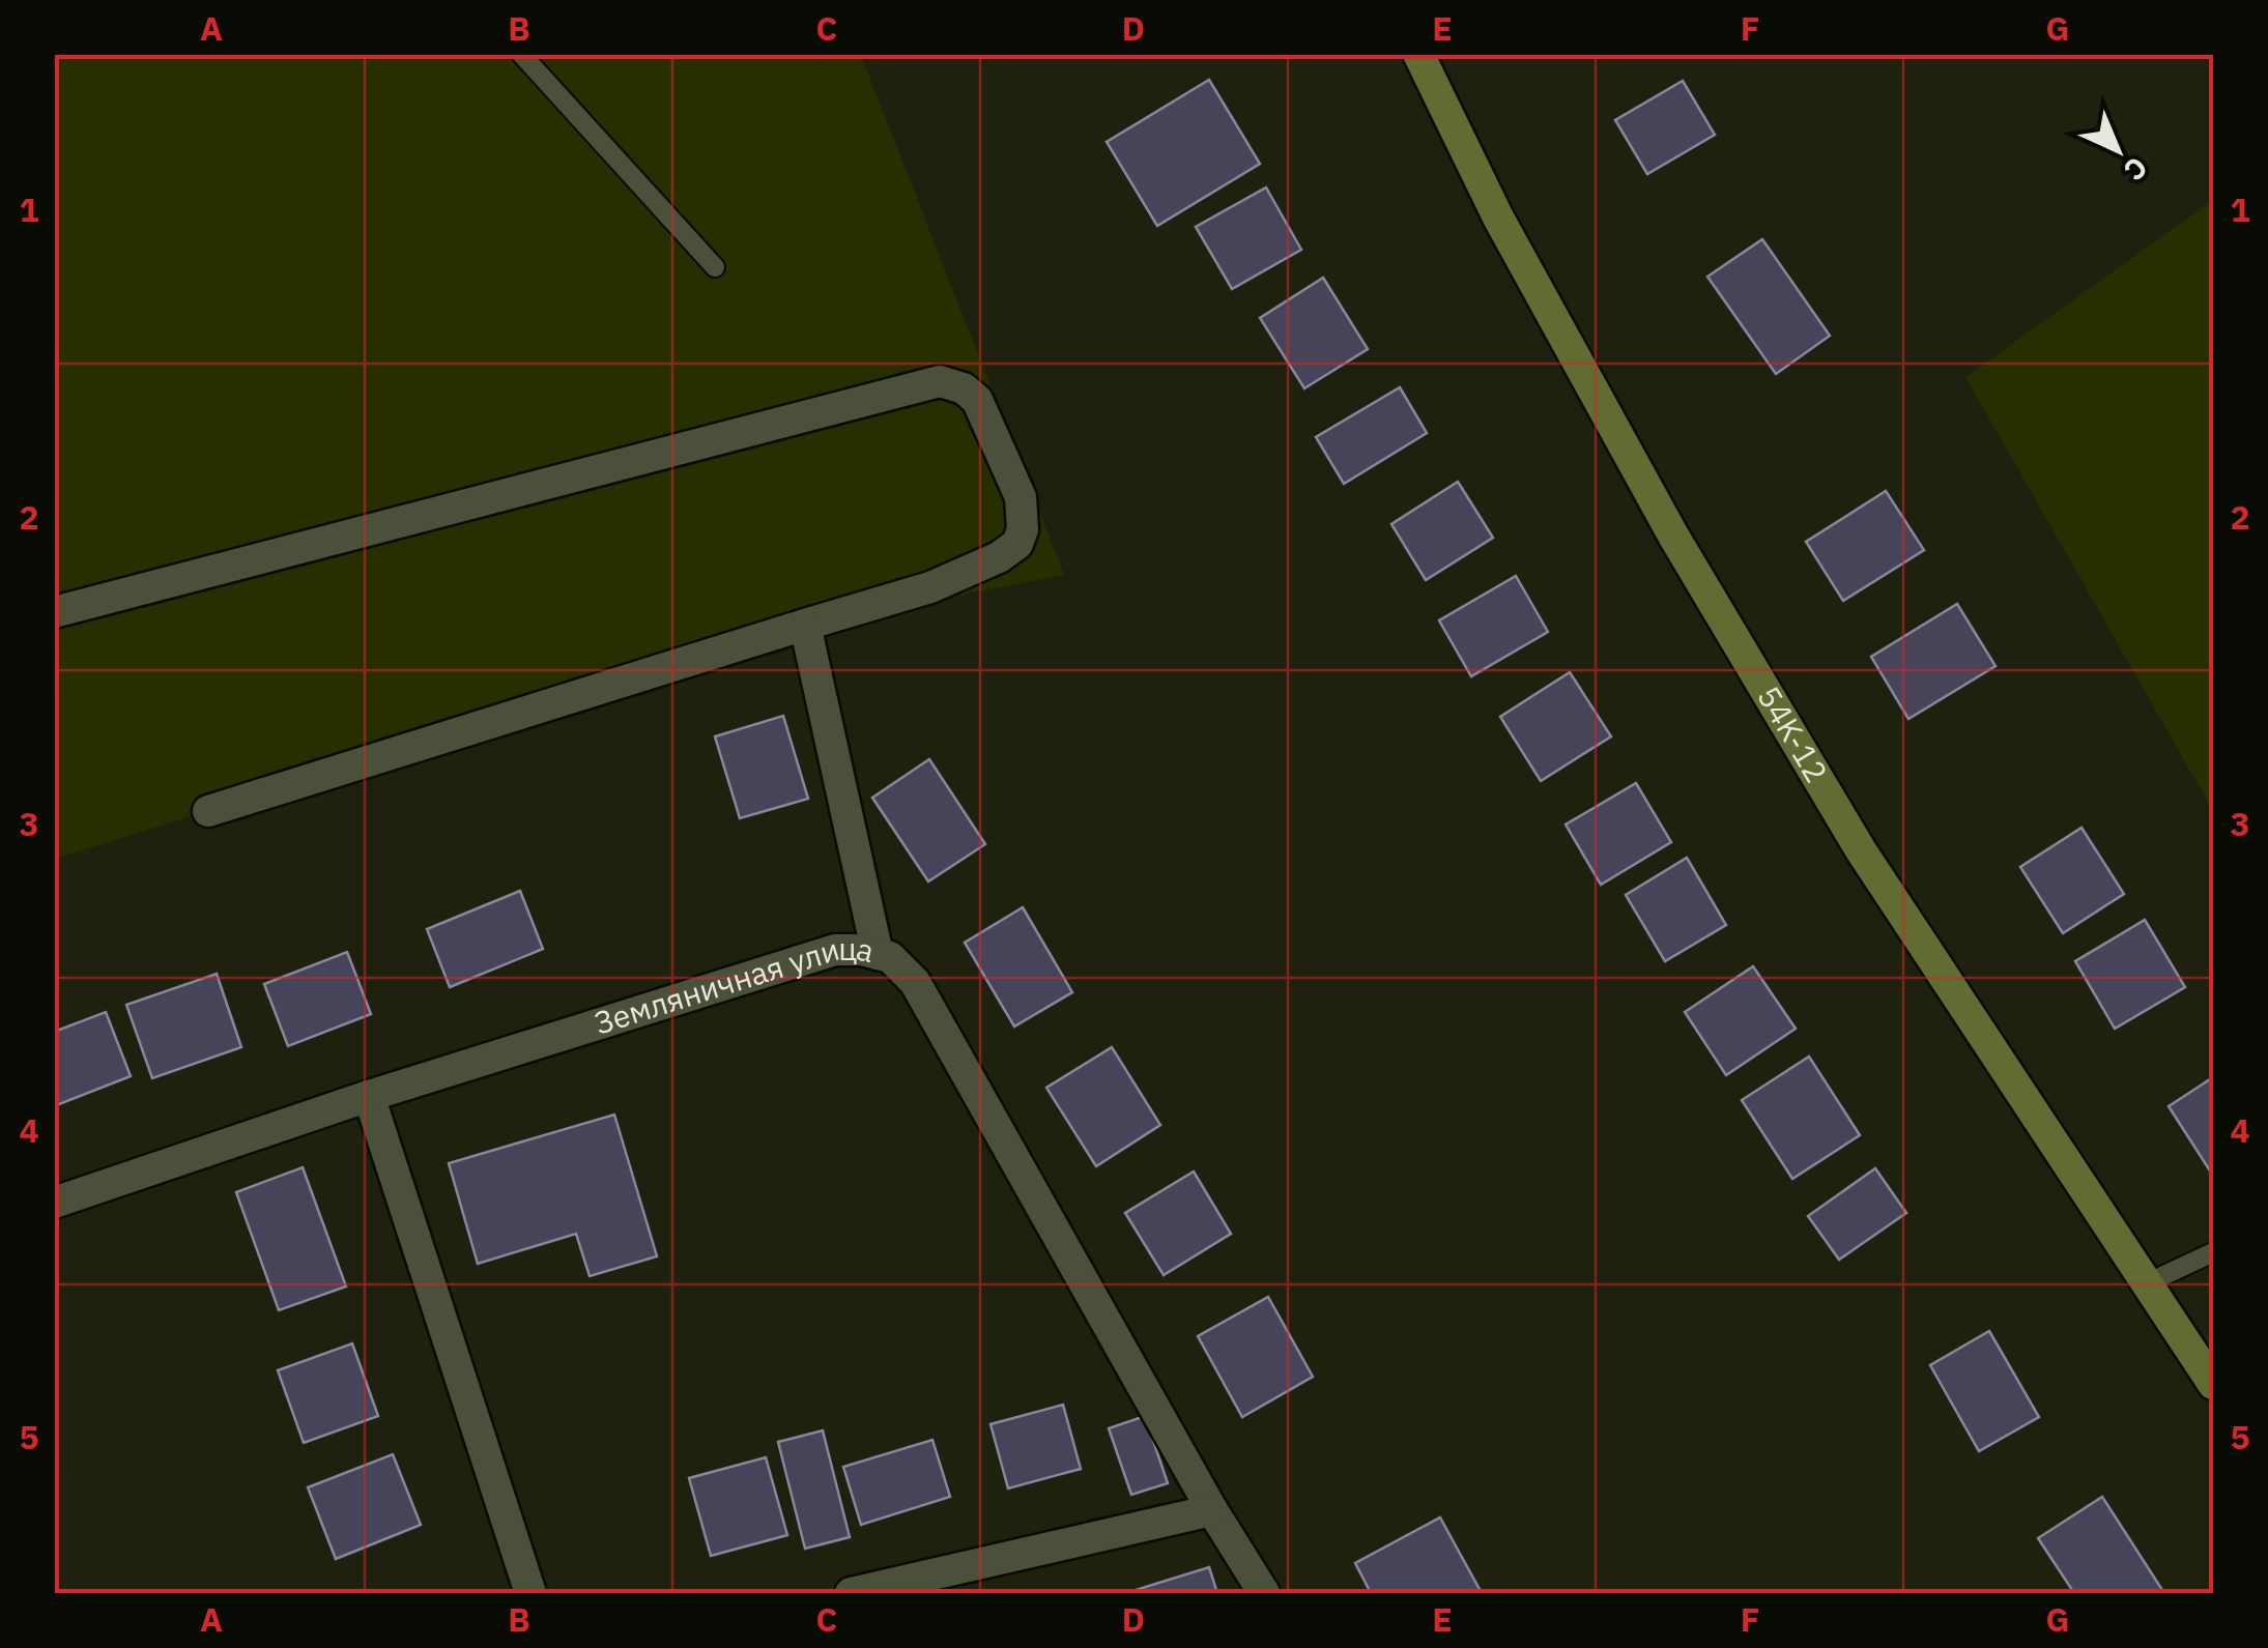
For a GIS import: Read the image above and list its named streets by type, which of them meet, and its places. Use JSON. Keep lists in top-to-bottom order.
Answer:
{
  "streets": {
    "street": ["54K-12", "Земляничная улица"]
  },
  "north": "bottom right",
  "grid": {
    "columns": [
      "A",
      "B",
      "C",
      "D",
      "E",
      "F",
      "G"
    ],
    "rows": [
      "1",
      "2",
      "3",
      "4",
      "5"
    ]
  }
}
